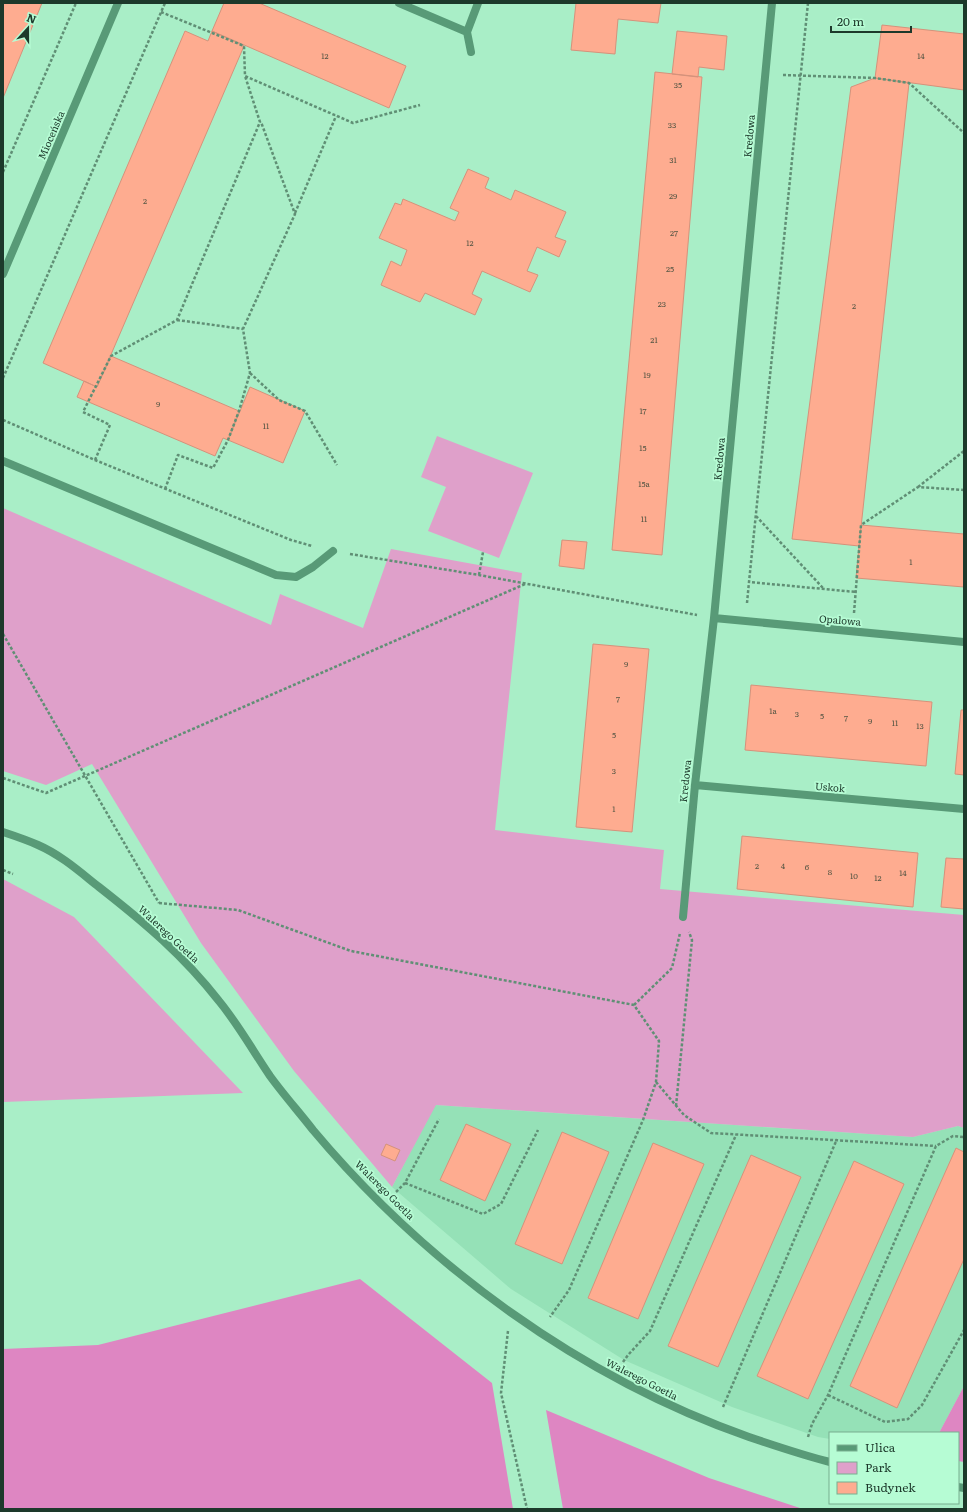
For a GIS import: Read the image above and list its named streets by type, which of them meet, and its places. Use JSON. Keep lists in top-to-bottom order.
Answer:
{
  "streets": {
    "street": [
      "Mioceńska",
      "Kredowa",
      "Opalowa",
      "Uskok",
      "Walerego Goetla"
    ]
  },
  "crossings": [
    ["Kredowa", "Opalowa"],
    ["Kredowa", "Uskok"]
  ],
  "house_numbers": [
    "12",
    "14",
    "35",
    "33",
    "31",
    "29",
    "2",
    "27",
    "12",
    "25",
    "23",
    "2",
    "21",
    "19",
    "9",
    "17",
    "11",
    "15",
    "15a",
    "11",
    "1",
    "9",
    "7",
    "1a",
    "3",
    "5",
    "7",
    "9",
    "11",
    "13",
    "5",
    "3",
    "1",
    "2",
    "4",
    "6",
    "8",
    "14",
    "10",
    "12"
  ],
  "legend": ["Ulica", "Park", "Budynek"],
  "scale_bar": "20 m",
  "north": "top"
}
